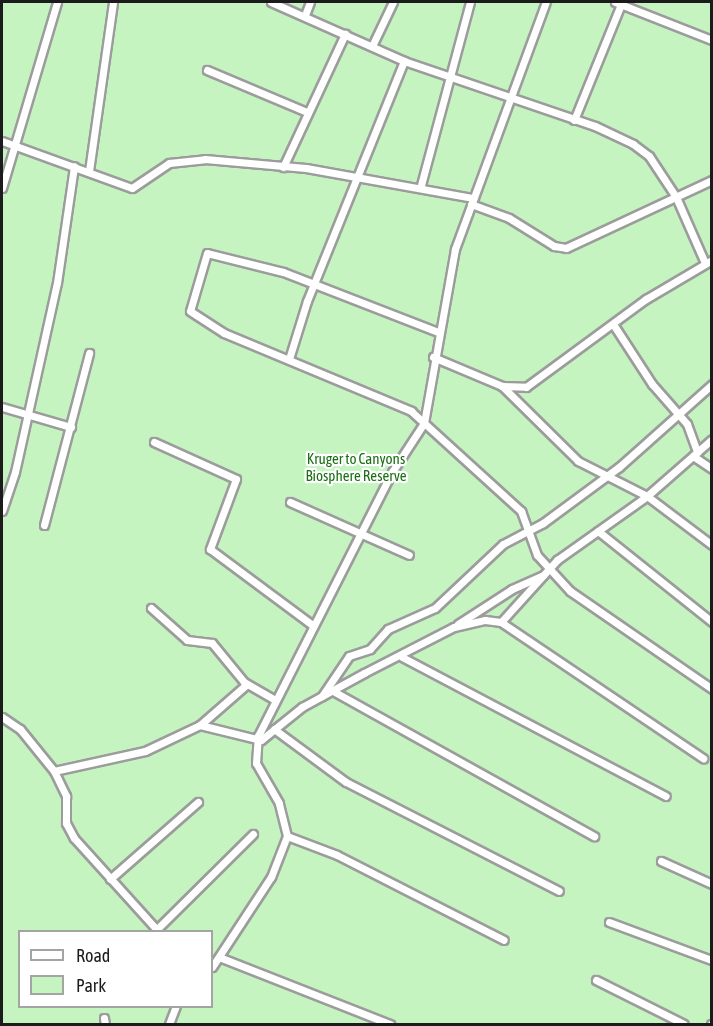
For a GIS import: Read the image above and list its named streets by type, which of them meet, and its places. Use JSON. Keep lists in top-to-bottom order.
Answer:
{
  "parks": ["Kruger to Canyons Biosphere Reserve"],
  "legend": ["Road", "Park"]
}
